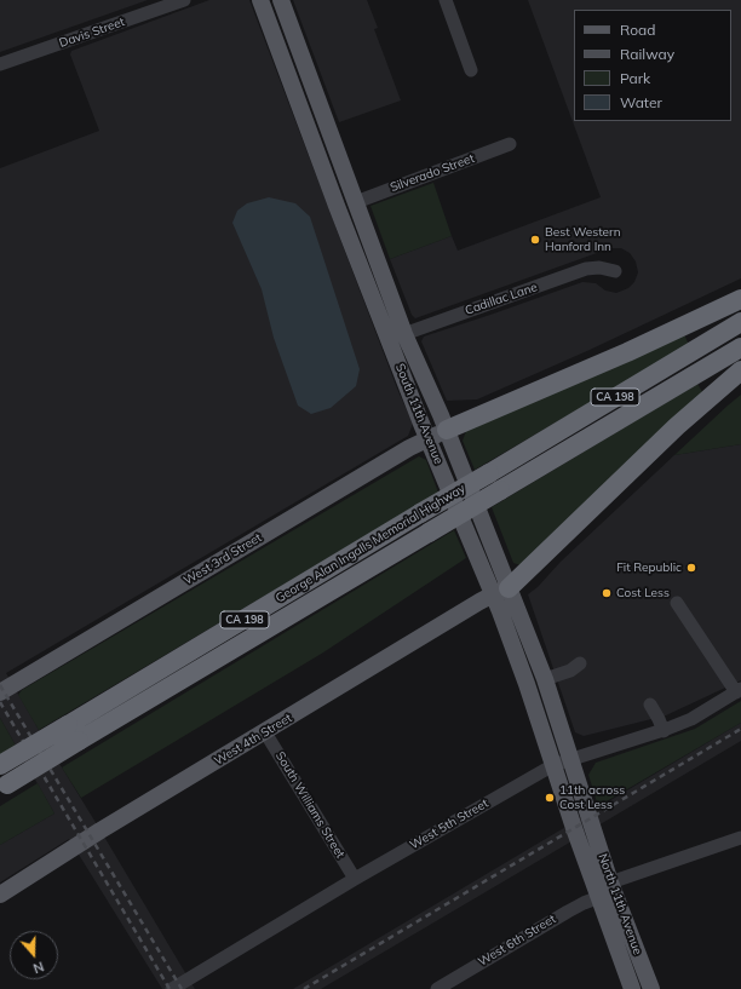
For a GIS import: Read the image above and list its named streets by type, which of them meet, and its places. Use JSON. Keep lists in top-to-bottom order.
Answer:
{
  "streets": {
    "highway": ["CA 198", "George Alan Ingalls Memorial Highway"],
    "main road": [
      "South 11th Avenue",
      "West 3rd Street",
      "West 4th Street",
      "North 11th Avenue"
    ],
    "street": [
      "Davis Street",
      "Silverado Street",
      "Cadillac Lane",
      "South Williams Street",
      "West 5th Street",
      "West 6th Street"
    ]
  },
  "crossings": [
    ["Silverado Street", "South 11th Avenue"],
    ["Cadillac Lane", "South 11th Avenue"],
    ["South 11th Avenue", "West 3rd Street"],
    ["South 11th Avenue", "West 4th Street"],
    ["South 11th Avenue", "West 5th Street"],
    ["South 11th Avenue", "North 11th Avenue"],
    ["West 4th Street", "South Williams Street"],
    ["South Williams Street", "West 5th Street"],
    ["North 11th Avenue", "West 6th Street"]
  ],
  "places": [
    "Best Western Hanford Inn",
    "Fit Republic",
    "Cost Less",
    "11th across Cost Less"
  ],
  "legend": [
    "Road",
    "Railway",
    "Park",
    "Water"
  ],
  "north": "bottom"
}
